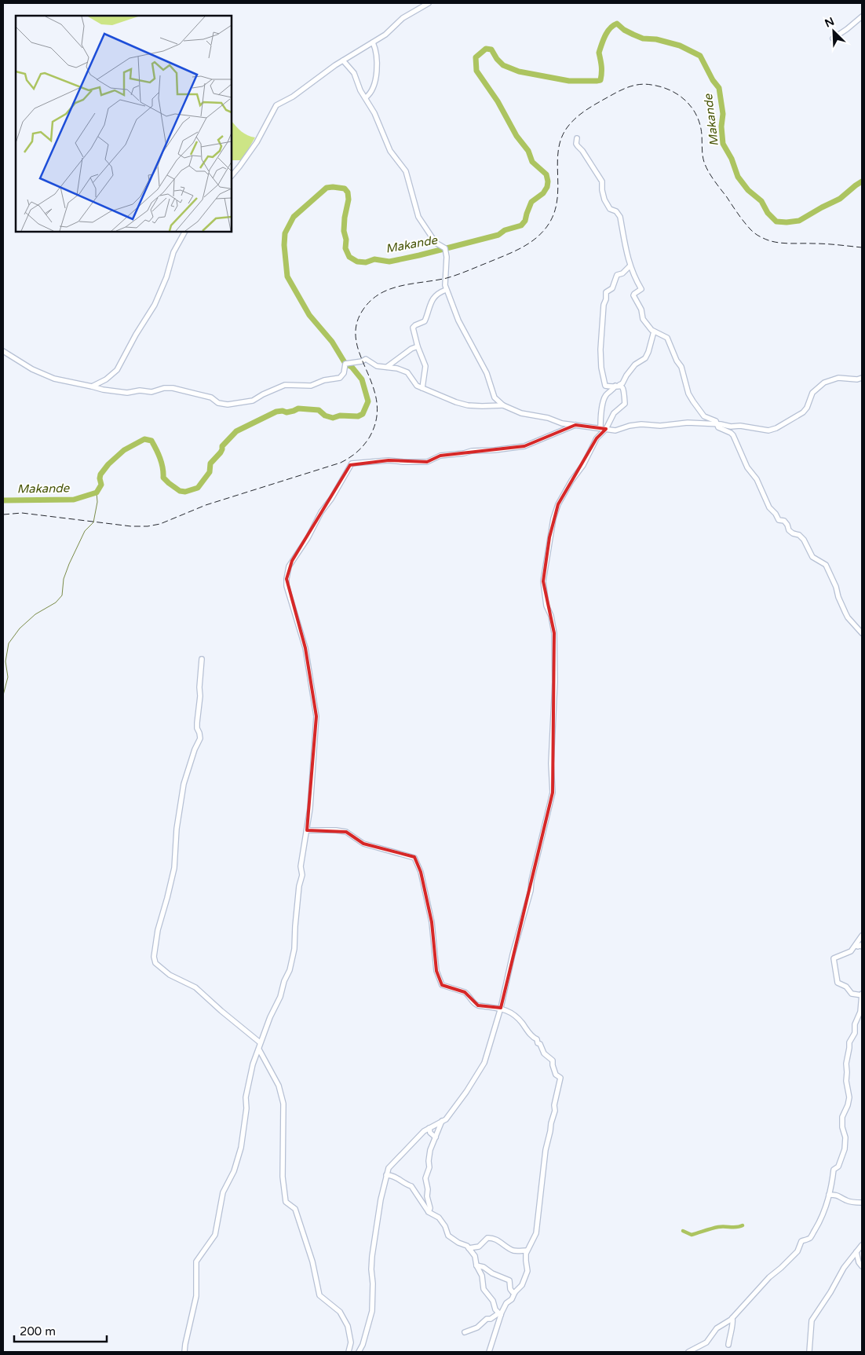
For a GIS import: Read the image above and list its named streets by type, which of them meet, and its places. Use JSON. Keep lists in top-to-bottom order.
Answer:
{
  "water": ["Makande"],
  "scale_bar": "200 m",
  "north": "top left"
}
